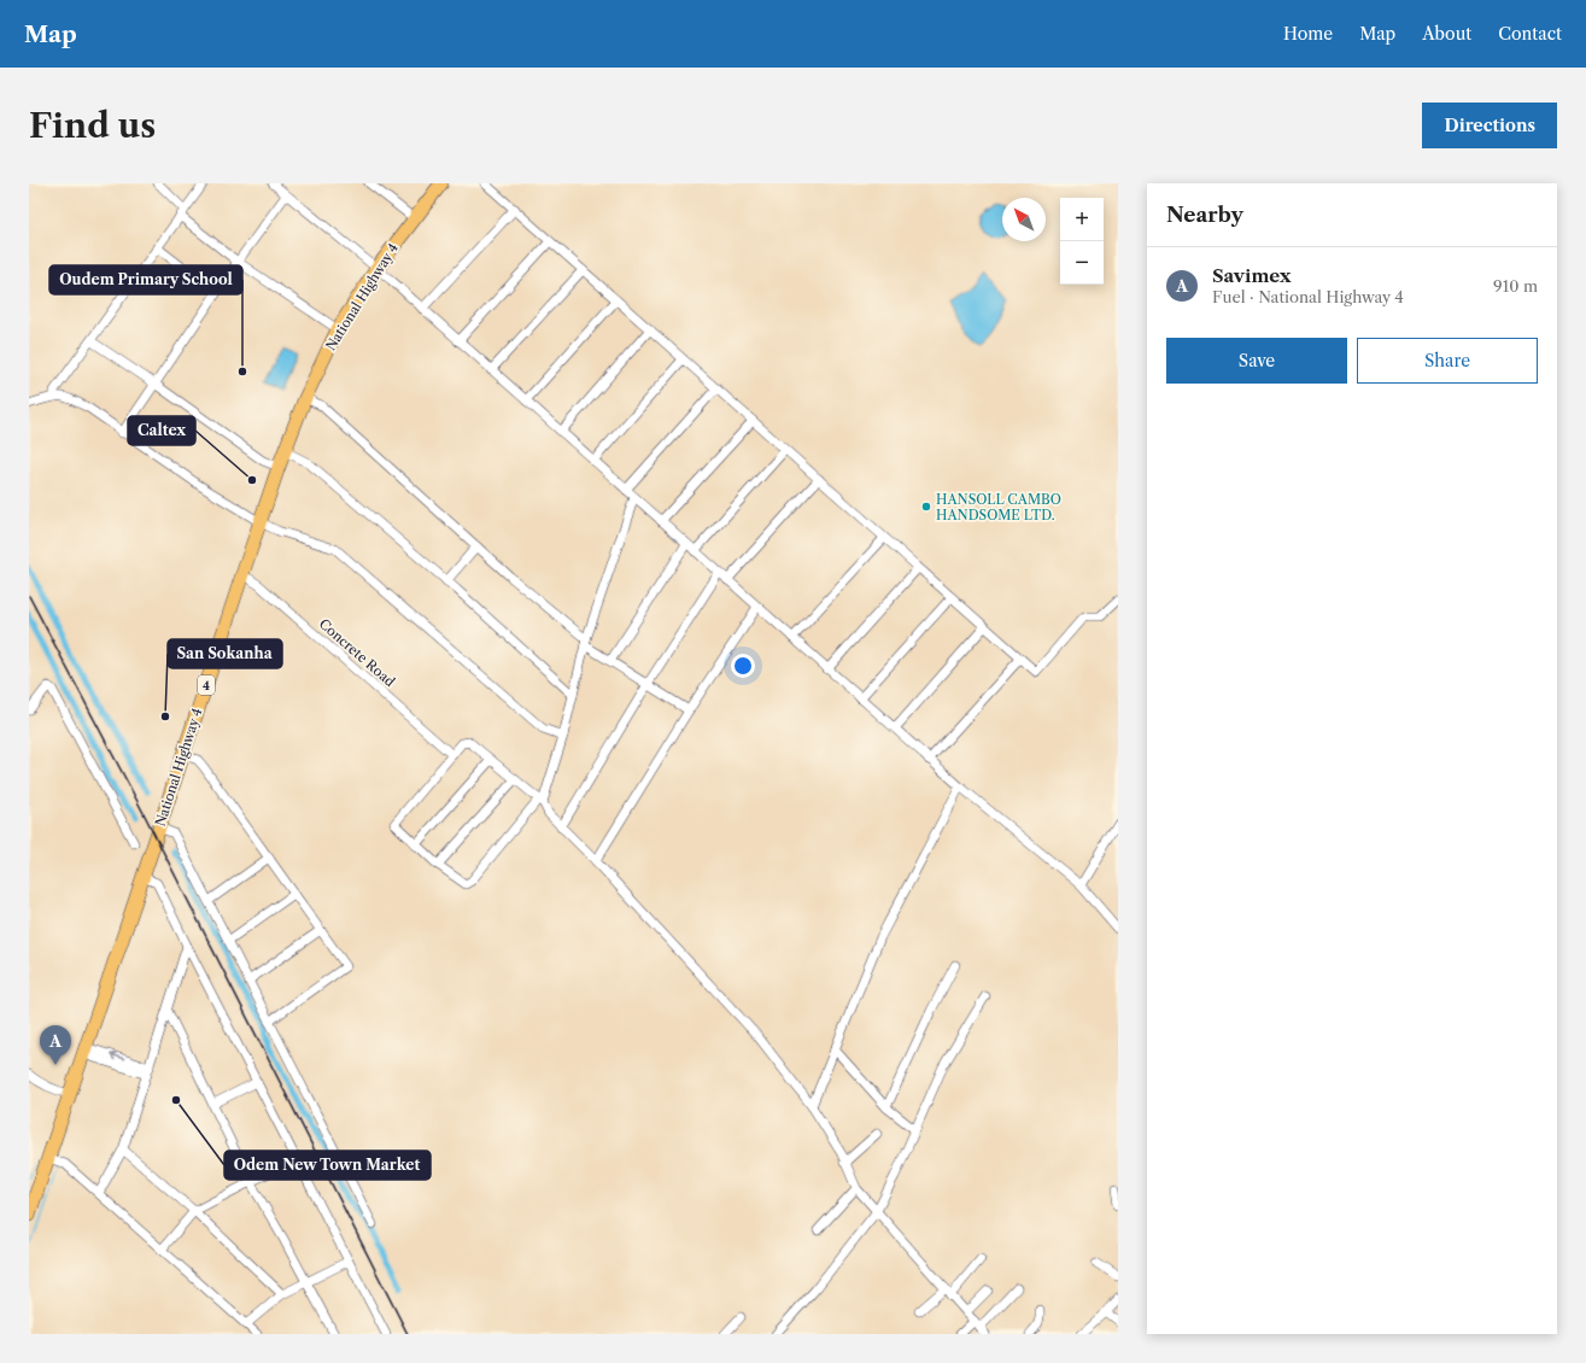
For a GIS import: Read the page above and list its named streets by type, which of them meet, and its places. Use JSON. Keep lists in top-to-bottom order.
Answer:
{
  "streets": {
    "highway": ["National Highway 4", "4"],
    "street": ["Concrete Road"]
  },
  "crossings": [
    ["National Highway 4", "Concrete Road"]
  ],
  "places": [
    "Oudem Primary School",
    "Caltex",
    "HANSOLL CAMBO HANDSOME LTD.",
    "San Sokanha",
    "Odem New Town Market"
  ],
  "north": "top left",
  "page": {
    "header": "Map",
    "nav": [
      "Home",
      "Map",
      "About",
      "Contact"
    ],
    "buttons": [
      "Directions",
      ["Save", "Share"]
    ],
    "title": "Find us",
    "heading": "Nearby",
    "map_buttons": ["+", "−"],
    "list": [
      {
        "mark": "A",
        "name": "Savimex",
        "note": "Fuel · National Highway 4",
        "value": "910 m"
      }
    ],
    "pins": "A"
  }
}
